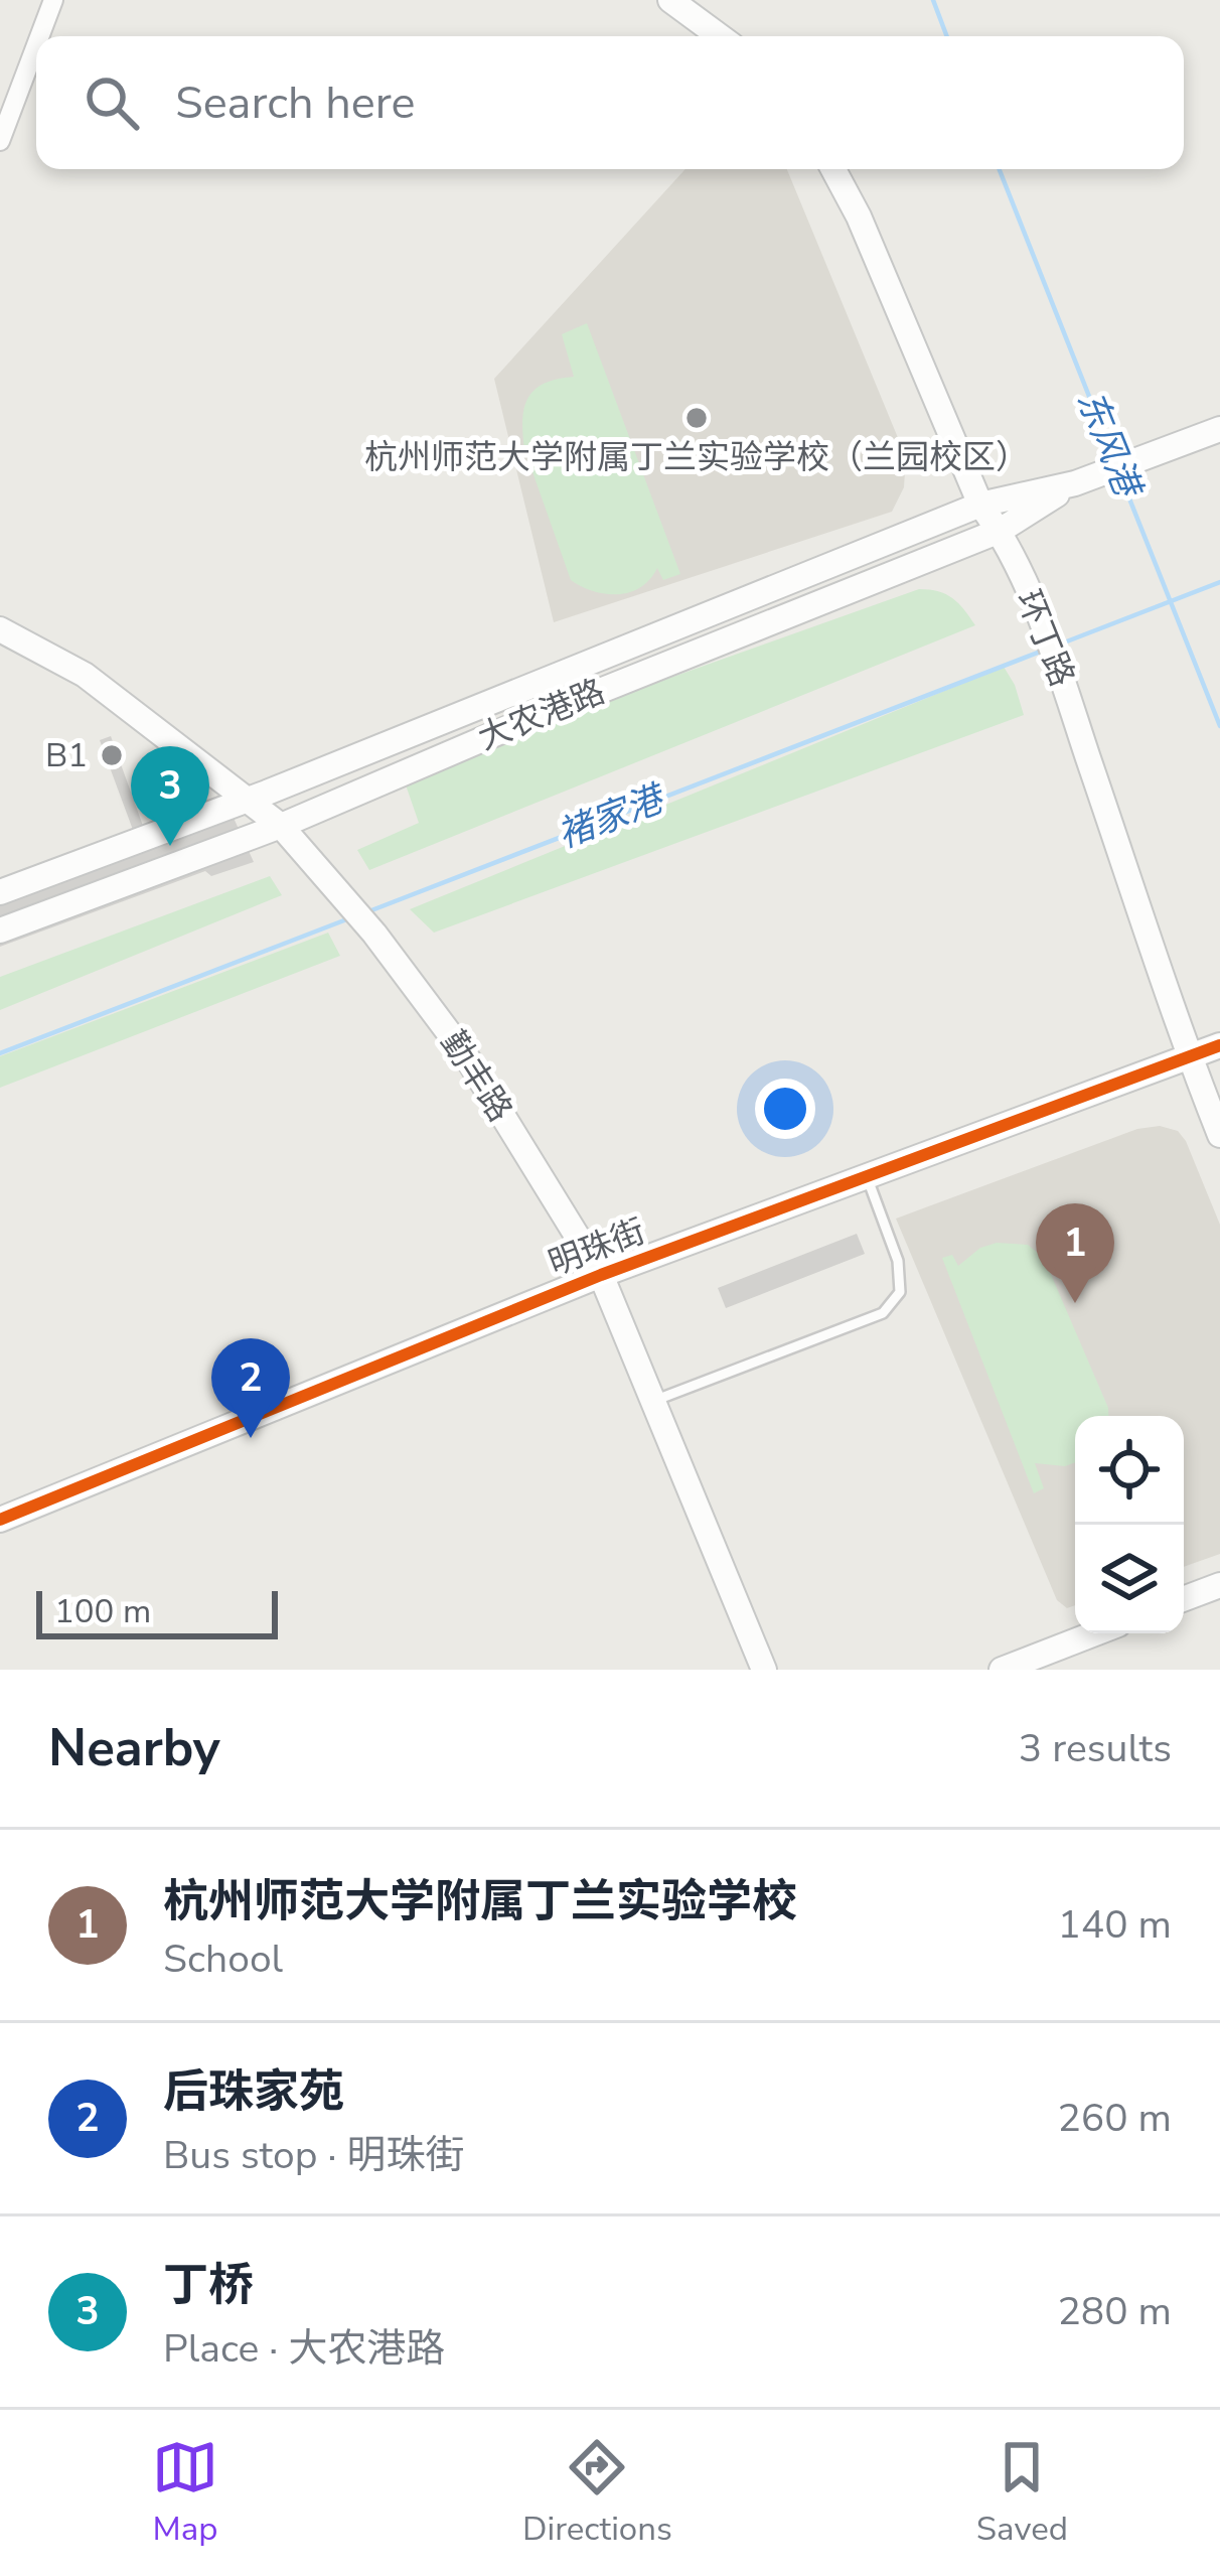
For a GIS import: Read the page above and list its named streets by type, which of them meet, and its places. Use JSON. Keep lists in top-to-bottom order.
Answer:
{
  "streets": {
    "main road": [
      "环丁路",
      "大农港路",
      "勤丰路",
      "明珠街"
    ]
  },
  "crossings": [
    ["环丁路", "大农港路"],
    ["环丁路", "明珠街"],
    ["大农港路", "勤丰路"],
    ["勤丰路", "明珠街"]
  ],
  "water": ["东风港", "褚家港"],
  "places": ["杭州师范大学附属丁兰实验学校（兰园校区）", "B1"],
  "scale_bar": "100 m",
  "page": {
    "search": "Search here",
    "pins": ["3", "1", "2"],
    "scale": "100 m",
    "heading": ["Nearby", "3 results"],
    "list": [
      {
        "mark": "1",
        "name": "杭州师范大学附属丁兰实验学校",
        "note": "School",
        "value": "140 m"
      },
      {
        "mark": "2",
        "name": "后珠家苑",
        "note": "Bus stop · 明珠街",
        "value": "260 m"
      },
      {
        "mark": "3",
        "name": "丁桥",
        "note": "Place · 大农港路",
        "value": "280 m"
      }
    ],
    "nav": ["Map", "Directions", "Saved"]
  }
}
